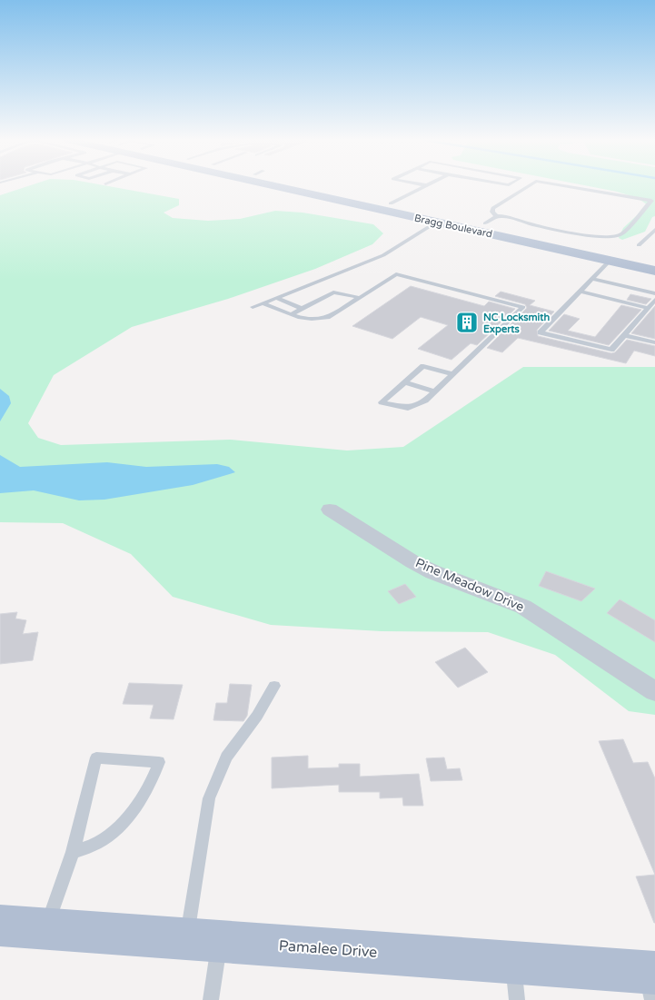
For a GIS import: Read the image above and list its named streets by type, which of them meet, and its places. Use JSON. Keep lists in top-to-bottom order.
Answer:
{
  "streets": {
    "main road": ["Bragg Boulevard", "Pamalee Drive"],
    "street": ["Pine Meadow Drive"]
  },
  "places": {
    "building": ["NC Locksmith Experts"]
  }
}
